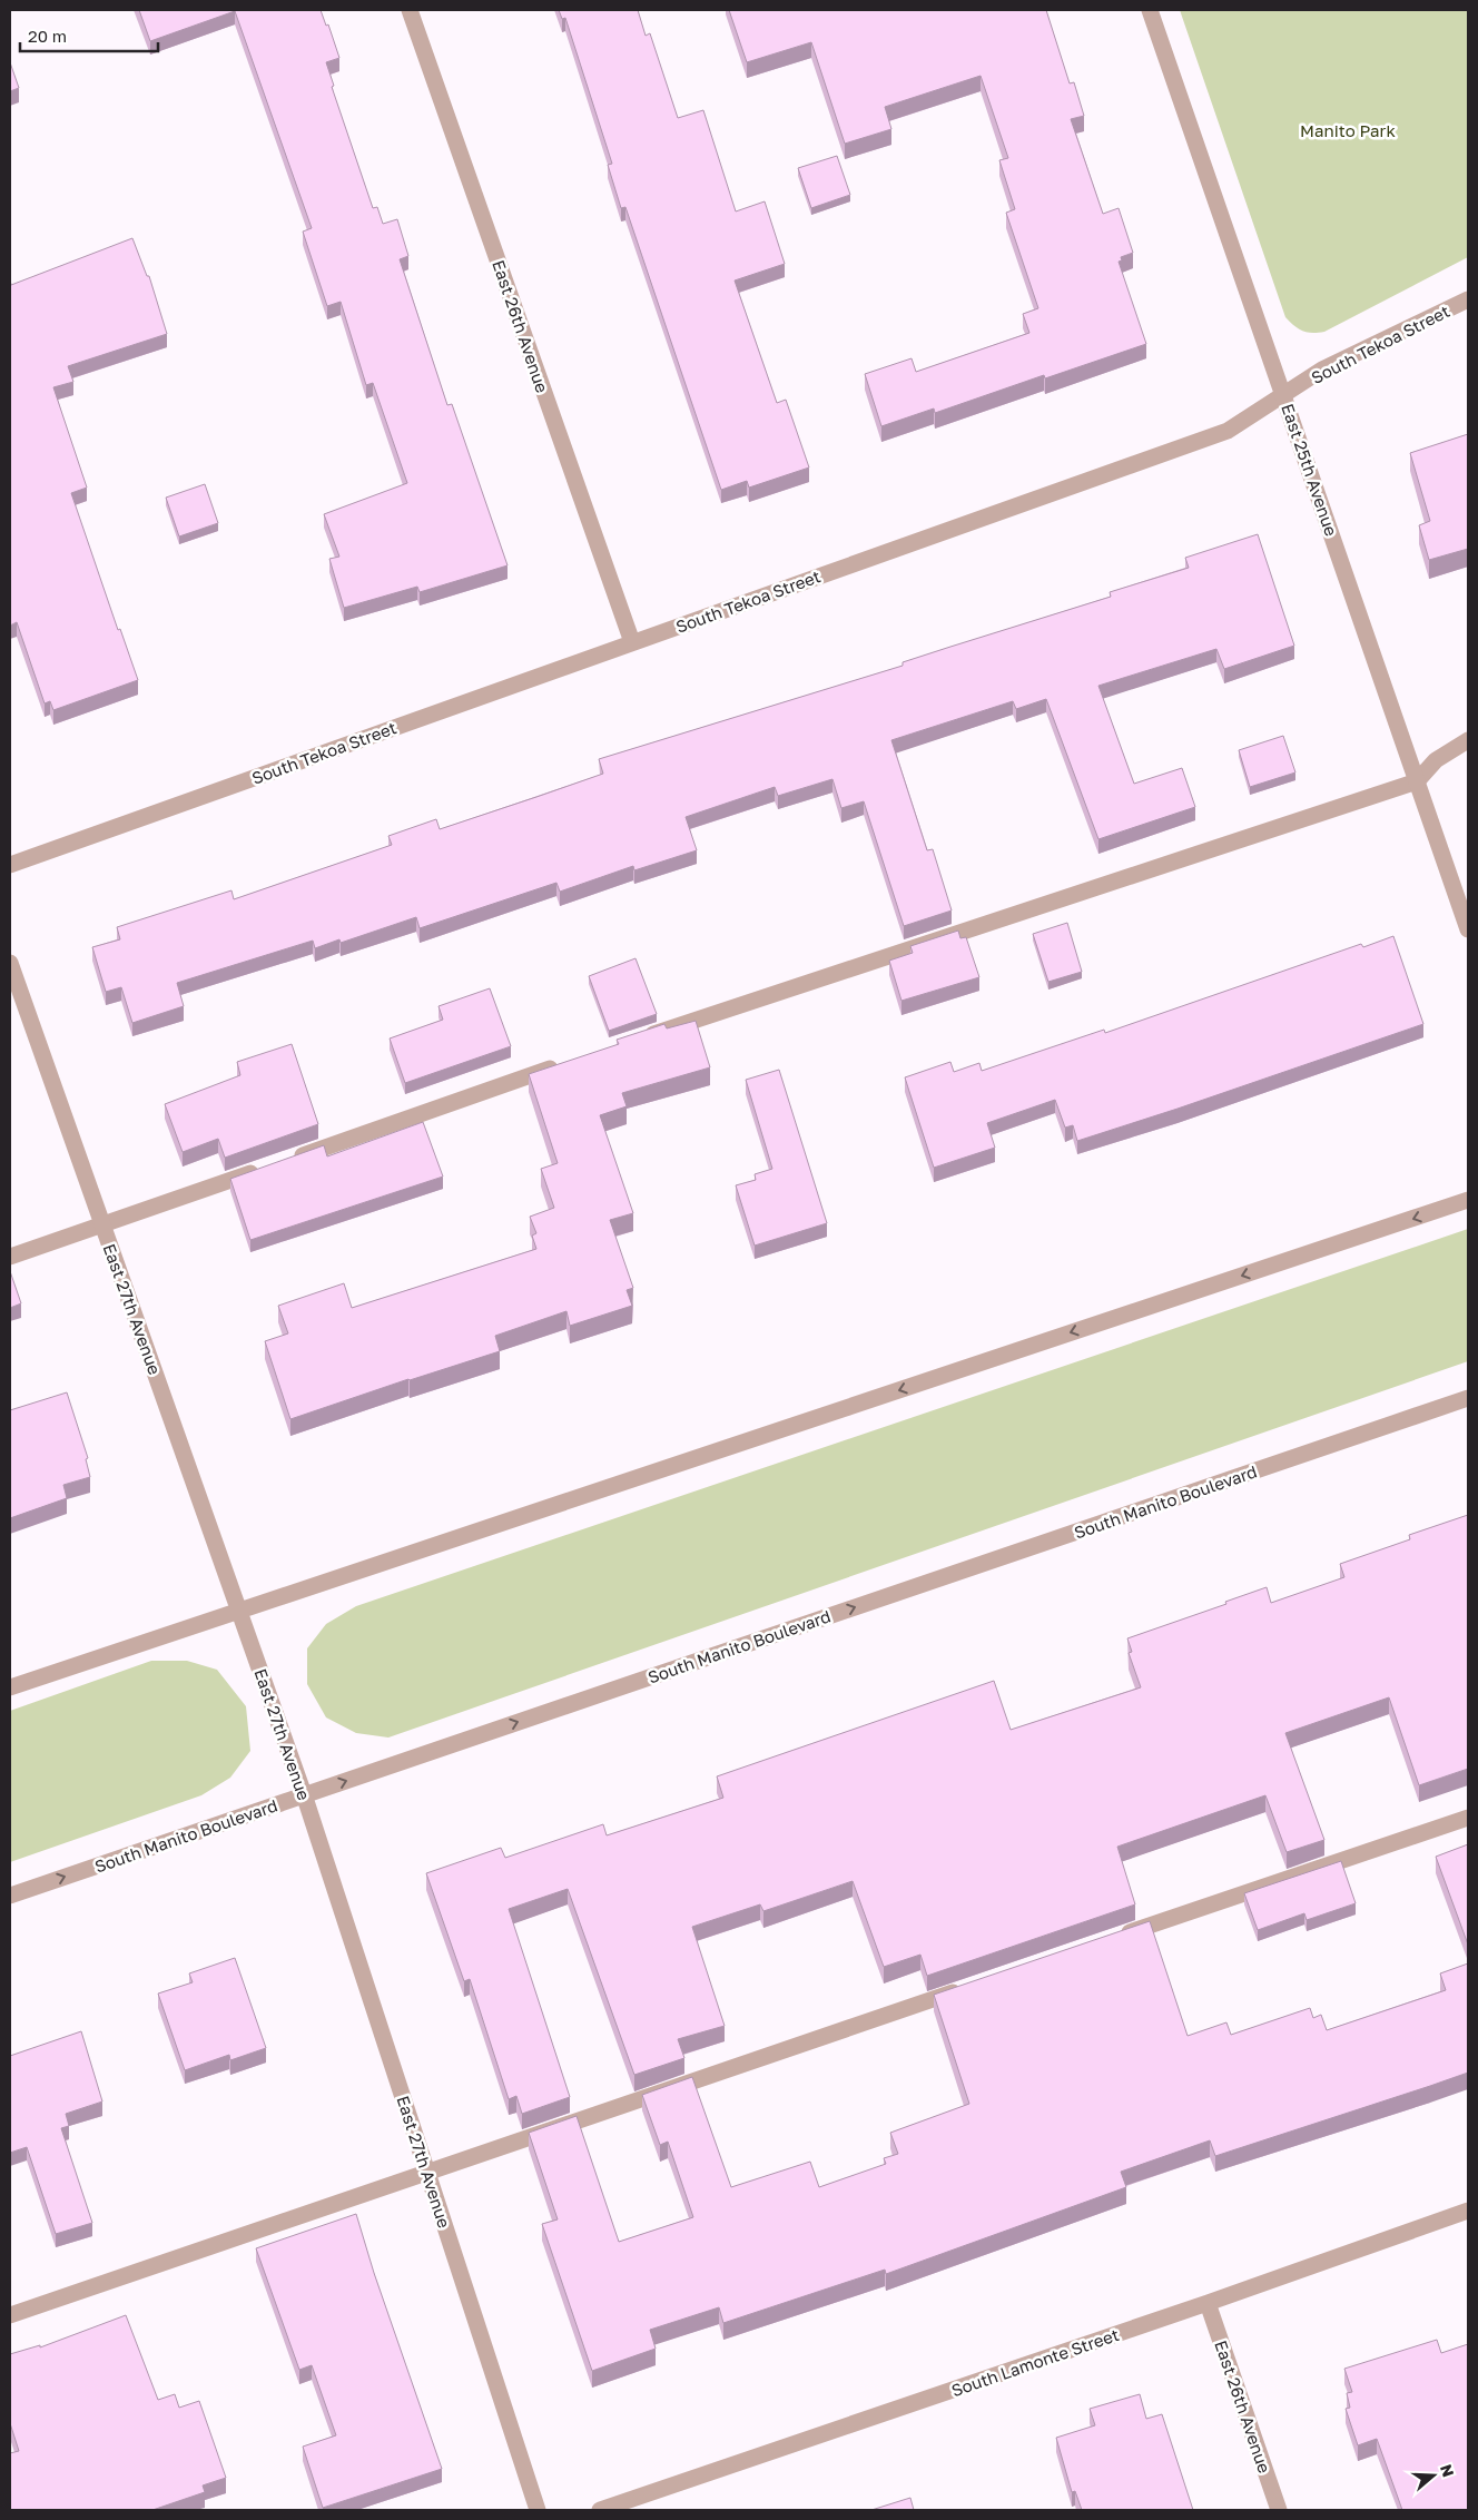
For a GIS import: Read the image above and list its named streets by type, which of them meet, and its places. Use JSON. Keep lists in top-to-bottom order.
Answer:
{
  "streets": {
    "street": [
      "East 26th Avenue",
      "South Tekoa Street",
      "East 25th Avenue",
      "East 27th Avenue",
      "South Manito Boulevard",
      "South Lamonte Street"
    ]
  },
  "crossings": [
    ["East 26th Avenue", "South Tekoa Street"],
    ["East 26th Avenue", "South Lamonte Street"],
    ["South Tekoa Street", "East 25th Avenue"],
    ["East 27th Avenue", "South Manito Boulevard"]
  ],
  "one_way": ["South Manito Boulevard"],
  "parks": ["Manito Park"],
  "scale_bar": "20 m",
  "north": "right"
}
